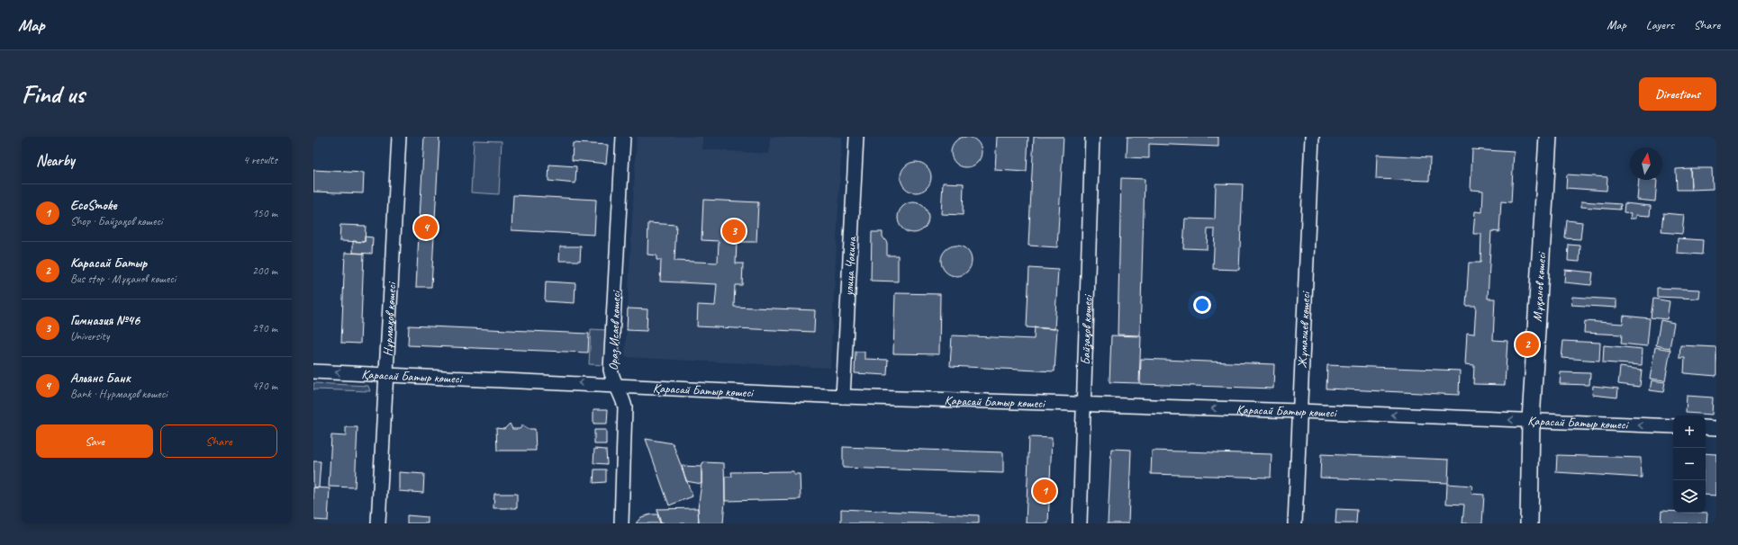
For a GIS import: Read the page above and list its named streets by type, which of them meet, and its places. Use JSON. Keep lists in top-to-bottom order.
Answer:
{
  "streets": {
    "main road": ["Мұқанов көшесі"],
    "street": [
      "улица Чокина",
      "Нұрмақов көшесі",
      "Байзақов көшесі",
      "Жұмалиев көшесі",
      "Ораз Исаев көшесі",
      "Қарасай Батыр көшесі"
    ]
  },
  "crossings": [
    ["улица Чокина", "Қарасай Батыр көшесі"],
    ["Мұқанов көшесі", "Қарасай Батыр көшесі"],
    ["Нұрмақов көшесі", "Қарасай Батыр көшесі"],
    ["Байзақов көшесі", "Қарасай Батыр көшесі"],
    ["Жұмалиев көшесі", "Қарасай Батыр көшесі"],
    ["Ораз Исаев көшесі", "Қарасай Батыр көшесі"]
  ],
  "one_way": ["Қарасай Батыр көшесі"],
  "north": "top",
  "page": {
    "header": "Map",
    "nav": ["Map", "Layers", "Share"],
    "buttons": [
      "Directions",
      ["Save", "Share"]
    ],
    "title": "Find us",
    "heading": ["Nearby", "4 results"],
    "list": [
      {
        "mark": "1",
        "name": "EcoSmoke",
        "note": "Shop · Байзақов көшесі",
        "value": "150 m"
      },
      {
        "mark": "2",
        "name": "Карасай Батыр",
        "note": "Bus stop · Мұқанов көшесі",
        "value": "200 m"
      },
      {
        "mark": "3",
        "name": "Гимназия №46",
        "note": "University",
        "value": "290 m"
      },
      {
        "mark": "4",
        "name": "Альянс Банк",
        "note": "Bank · Нұрмақов көшесі",
        "value": "470 m"
      }
    ],
    "pins": [
      "4",
      "3",
      "2",
      "1"
    ],
    "map_buttons": ["+", "−"]
  }
}
